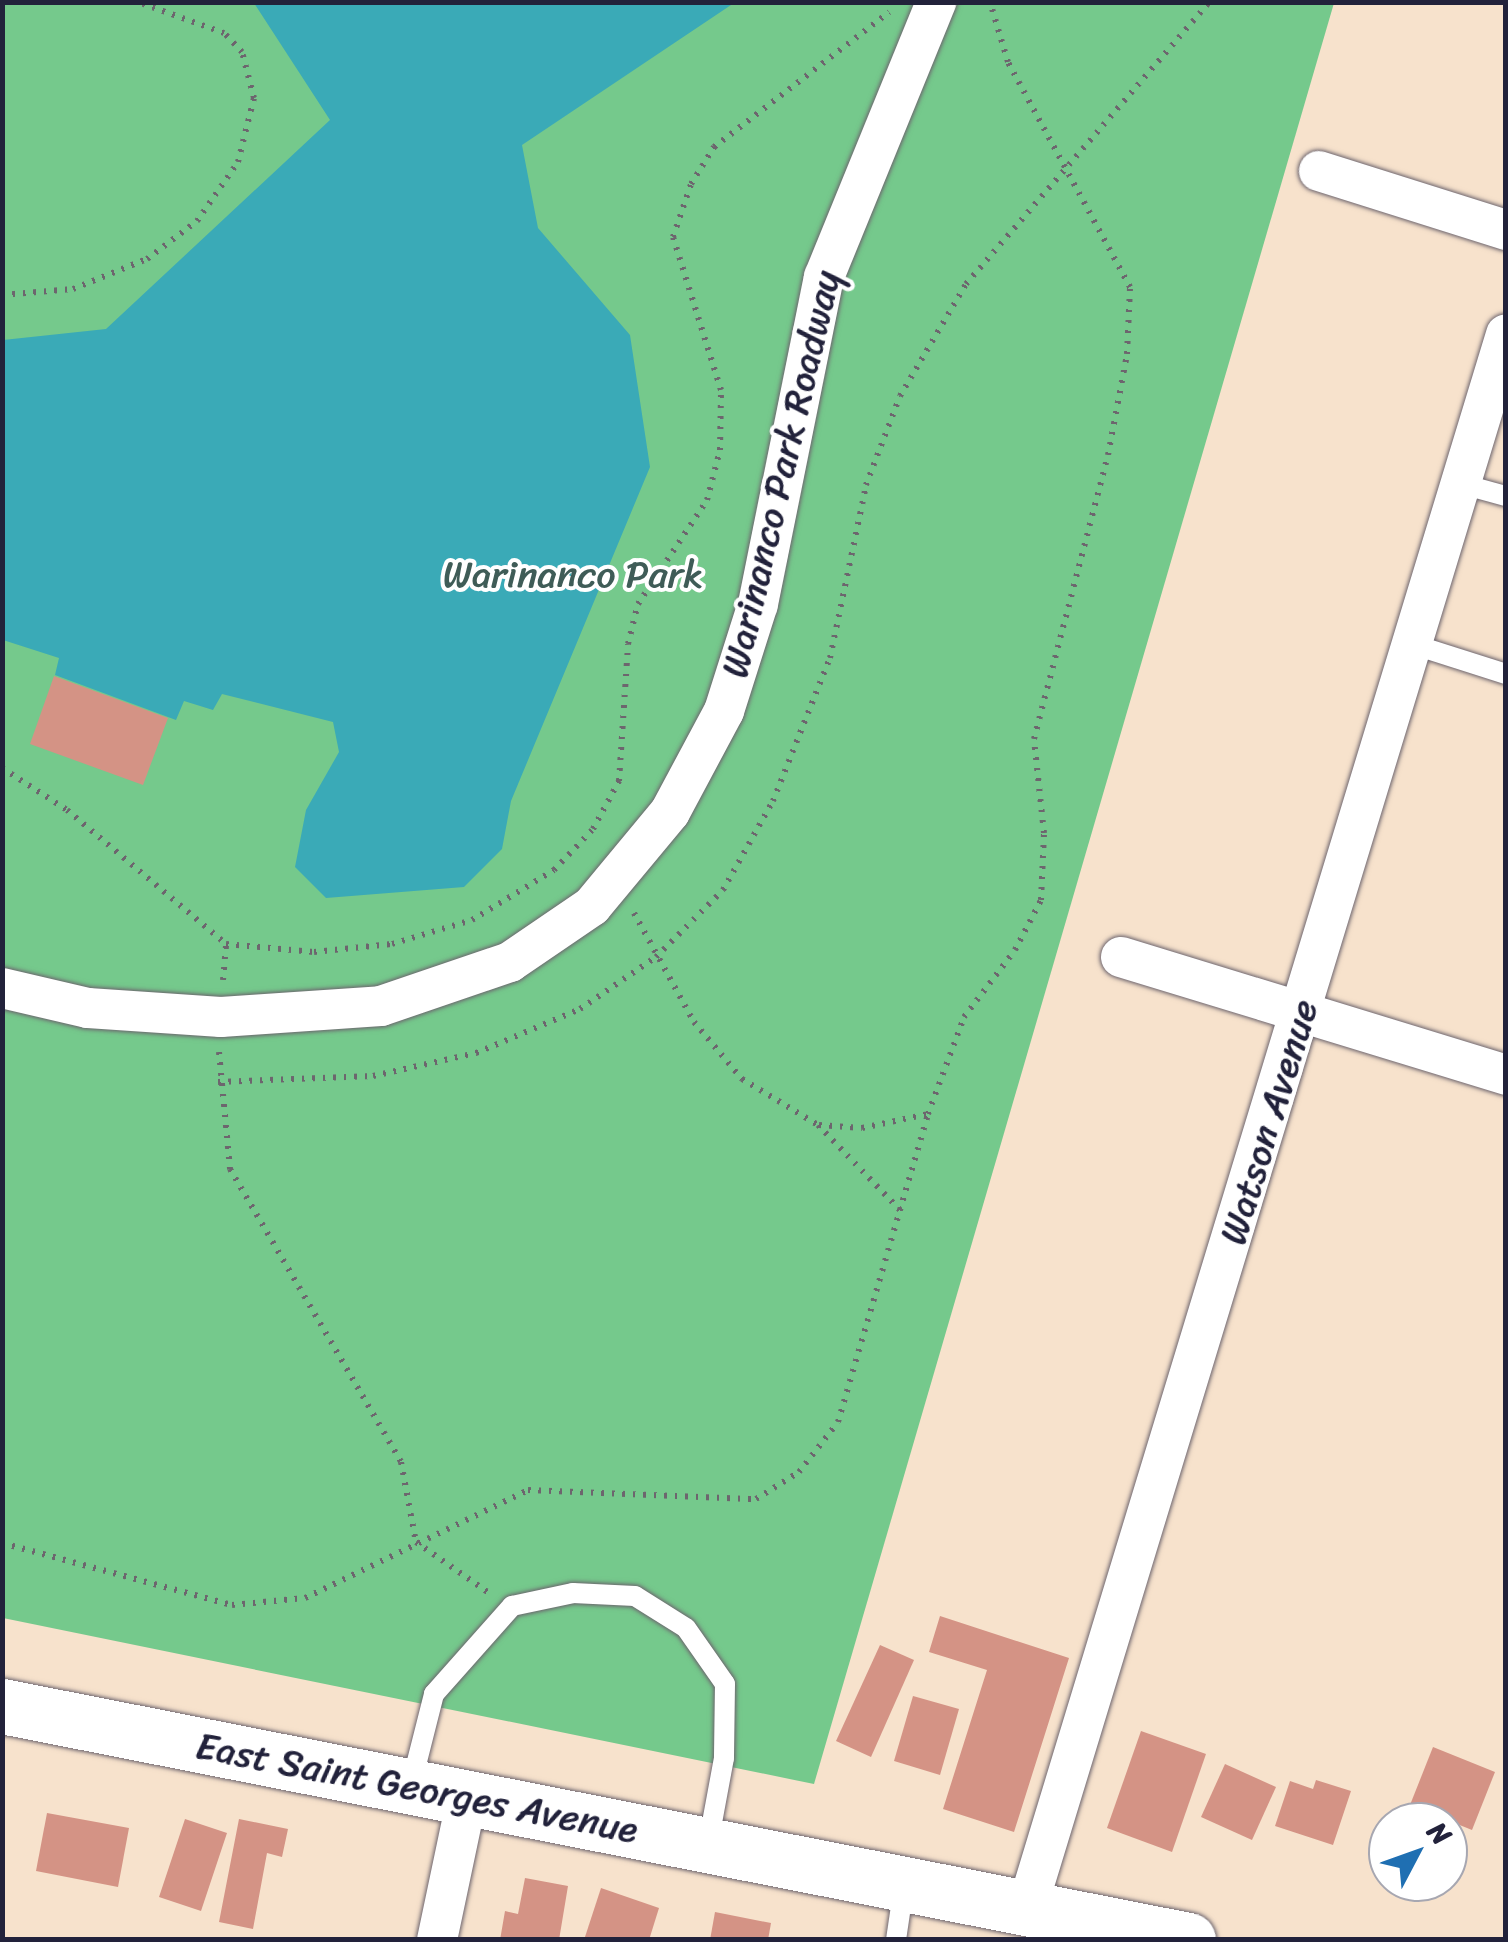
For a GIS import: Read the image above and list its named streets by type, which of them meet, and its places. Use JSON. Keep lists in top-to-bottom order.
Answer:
{
  "streets": {
    "main road": ["East Saint Georges Avenue"],
    "street": ["Warinanco Park Roadway", "Watson Avenue"]
  },
  "crossings": [
    ["Watson Avenue", "East Saint Georges Avenue"]
  ],
  "parks": ["Warinanco Park"],
  "north": "top right"
}
